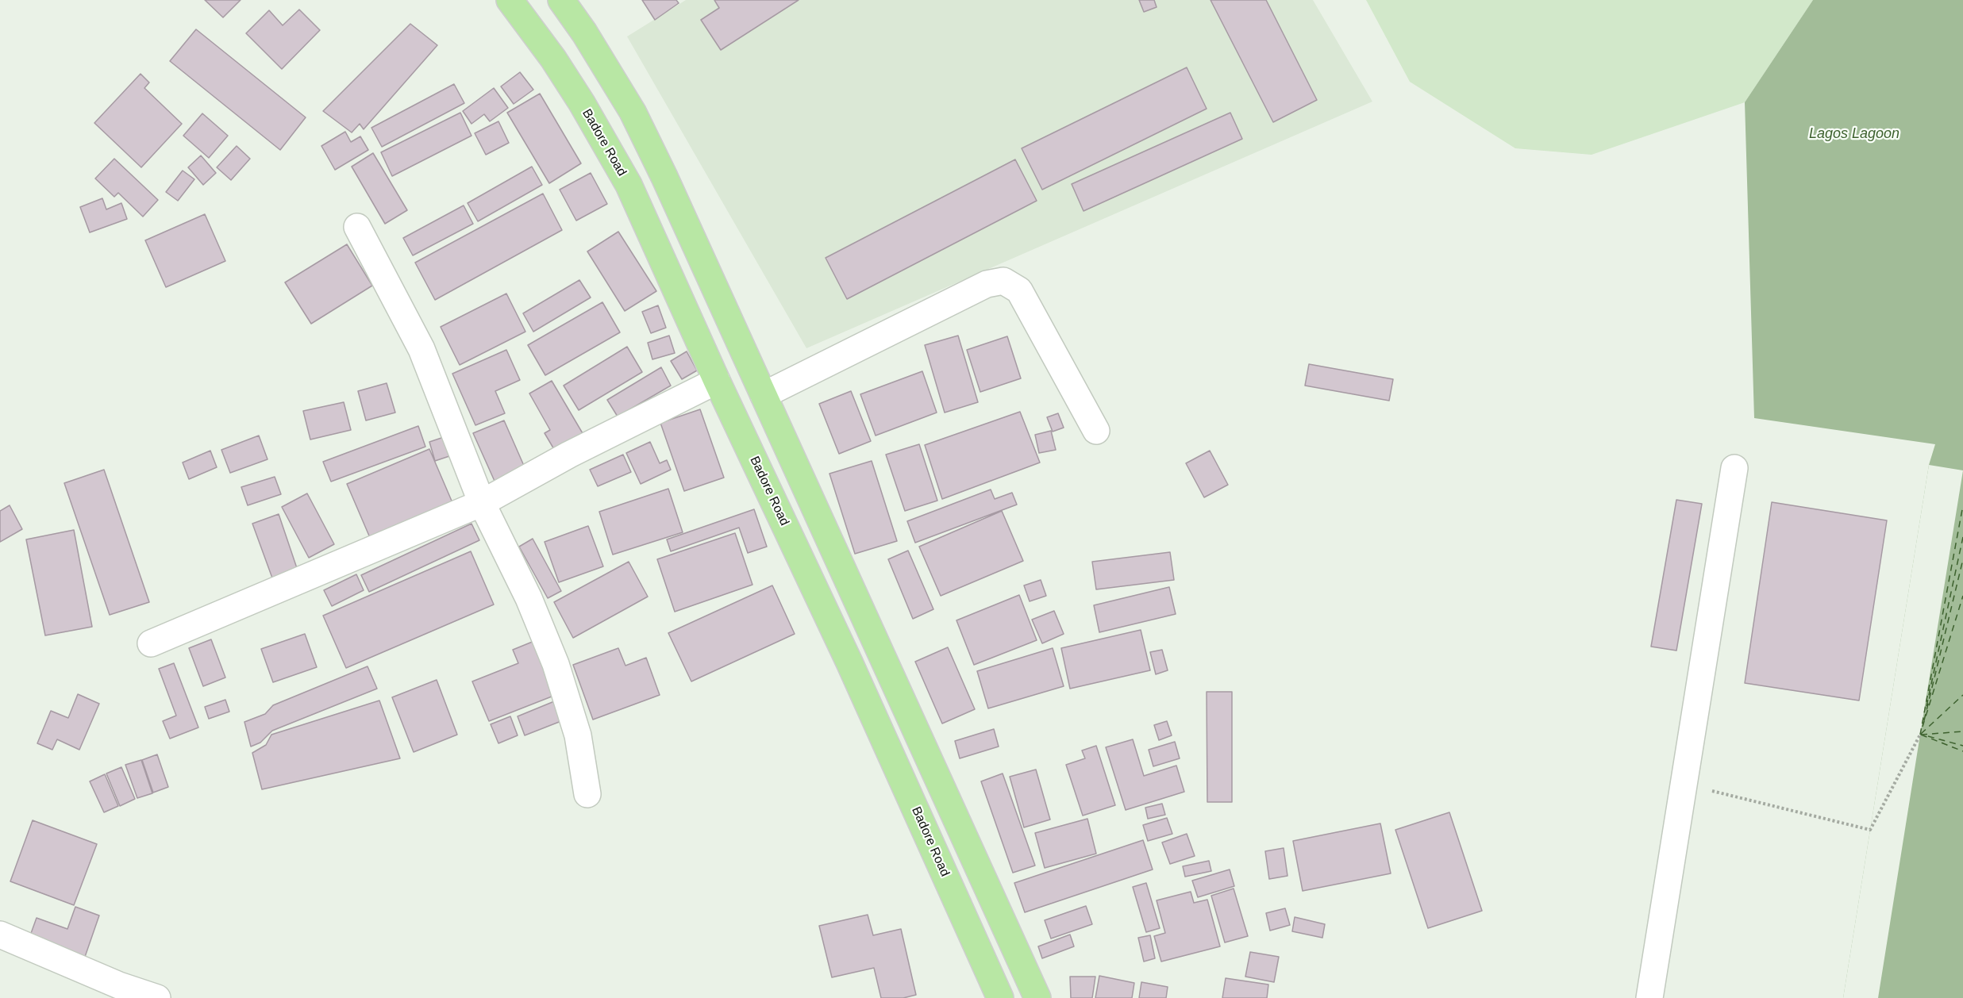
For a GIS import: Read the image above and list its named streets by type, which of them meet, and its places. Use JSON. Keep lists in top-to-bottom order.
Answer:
{
  "streets": {
    "main road": ["Badore Road"]
  },
  "water": ["Lagos Lagoon"]
}
